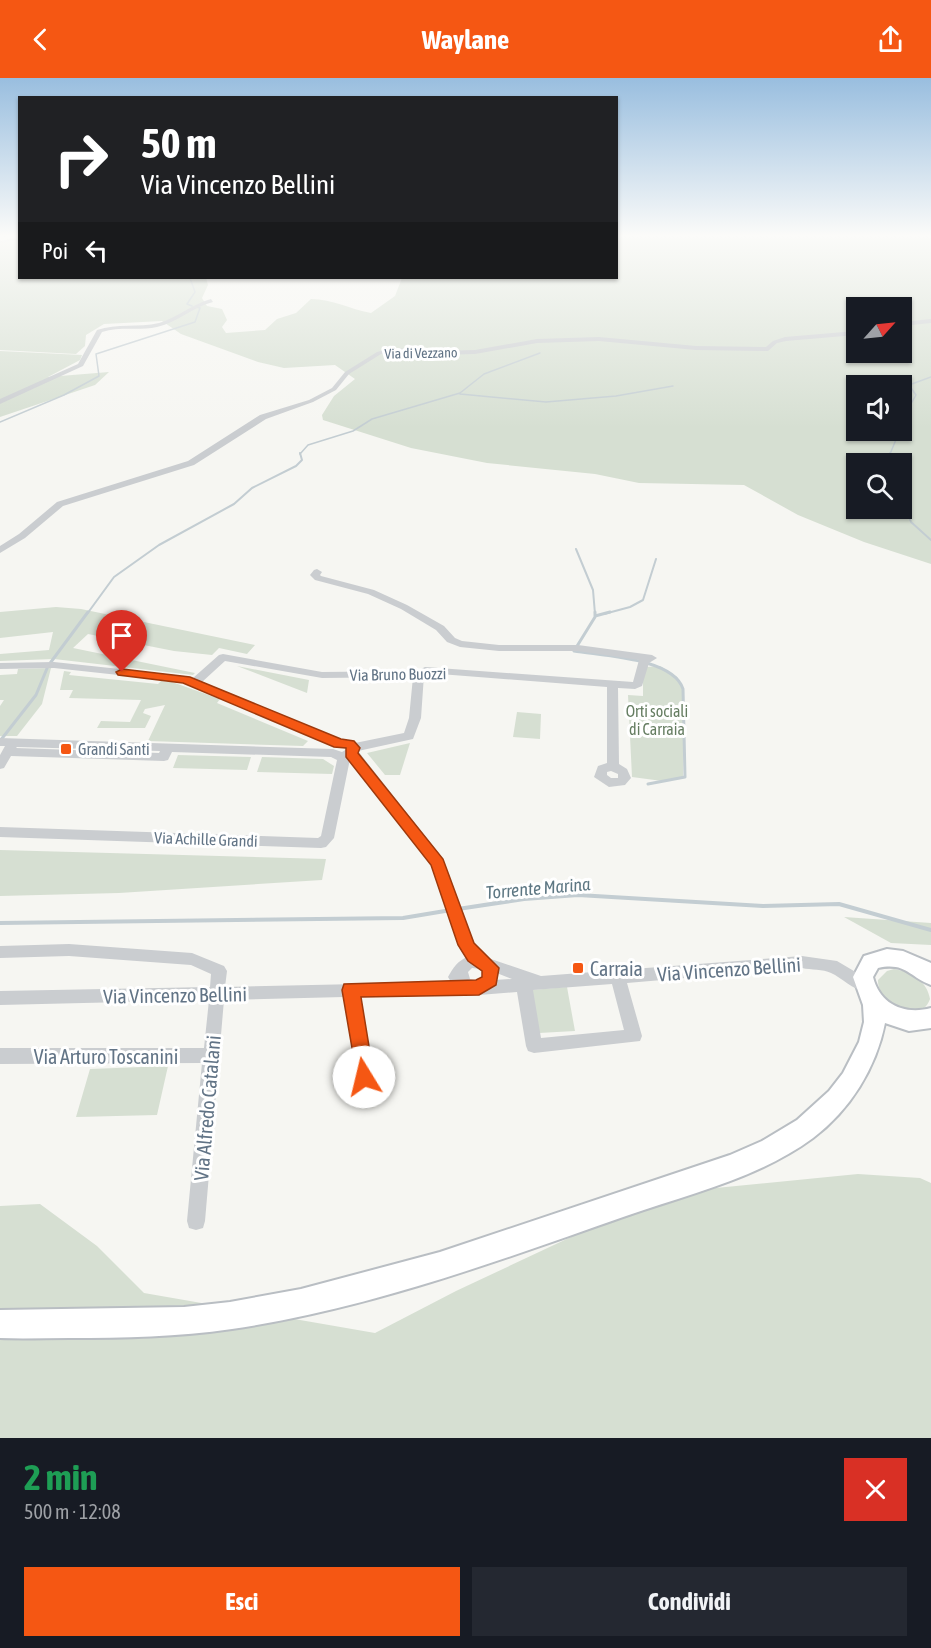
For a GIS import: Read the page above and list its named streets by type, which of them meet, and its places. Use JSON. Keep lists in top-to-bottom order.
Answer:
{
  "streets": {
    "street": [
      "Via di Vezzano",
      "Via Bruno Buozzi",
      "Via Achille Grandi",
      "Via Vincenzo Bellini",
      "Via Arturo Toscanini",
      "Via Alfredo Catalani"
    ]
  },
  "crossings": [
    ["Via Vincenzo Bellini", "Via Alfredo Catalani"],
    ["Via Arturo Toscanini", "Via Alfredo Catalani"]
  ],
  "water": ["Torrente Marina"],
  "parks": ["Orti sociali di Carraia"],
  "places": {
    "transit": ["Grandi Santi", "Carraia"]
  },
  "north": "top right",
  "page": {
    "header": "Waylane",
    "turn": ["50 m", "Via Vincenzo Bellini"],
    "then": "Poi",
    "heading": ["2 min", "500 m · 12:08"],
    "buttons": ["Esci", "Condividi"]
  }
}
